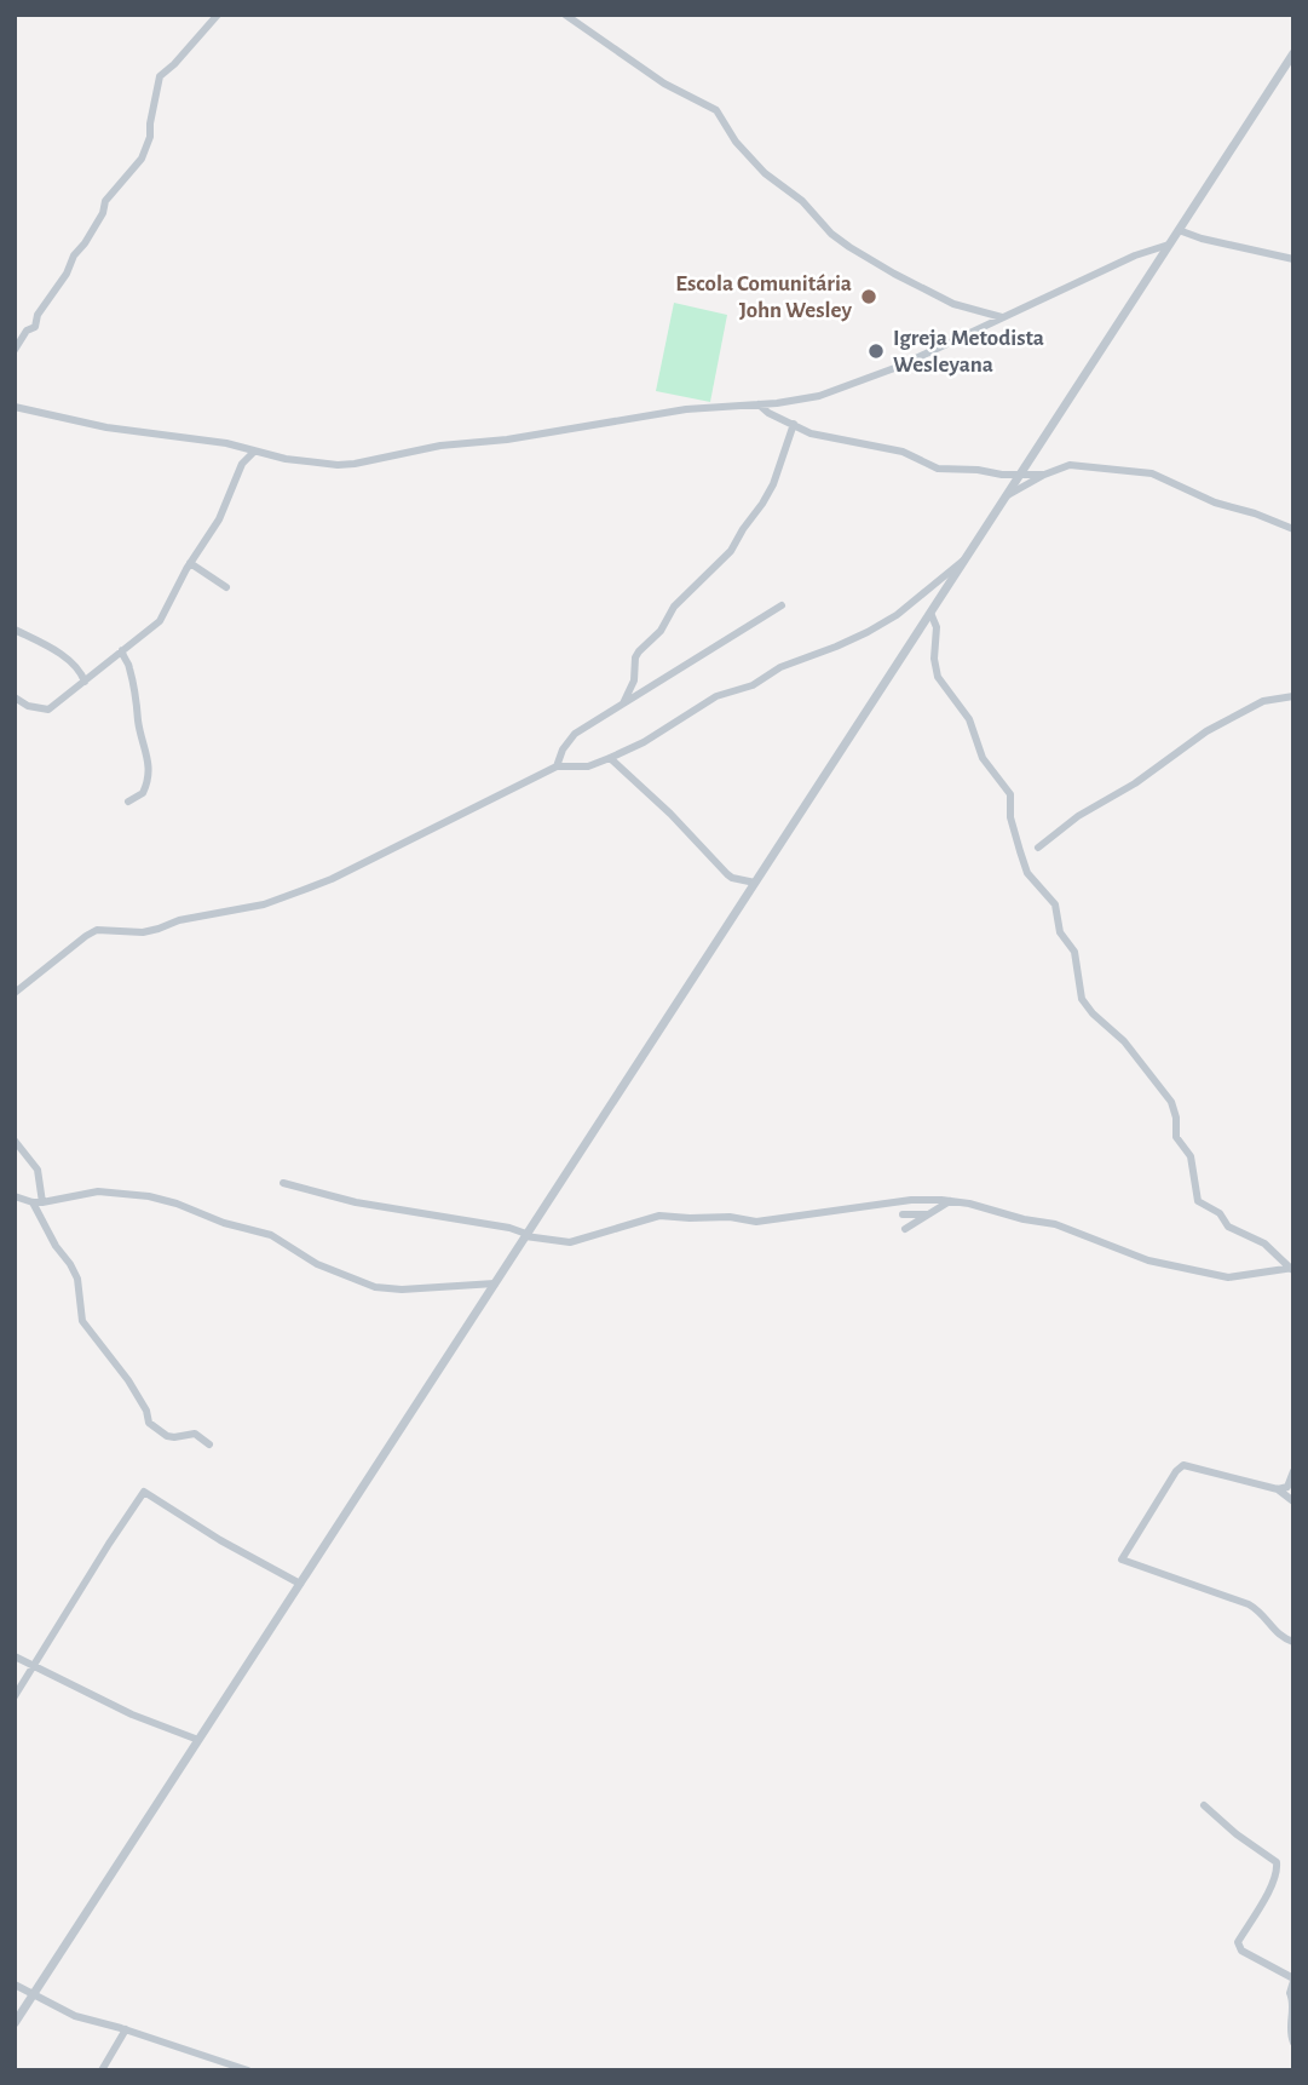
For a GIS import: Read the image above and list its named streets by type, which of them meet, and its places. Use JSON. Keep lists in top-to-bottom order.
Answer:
{
  "places": ["Escola Comunitária John Wesley", "Igreja Metodista Wesleyana"]
}
